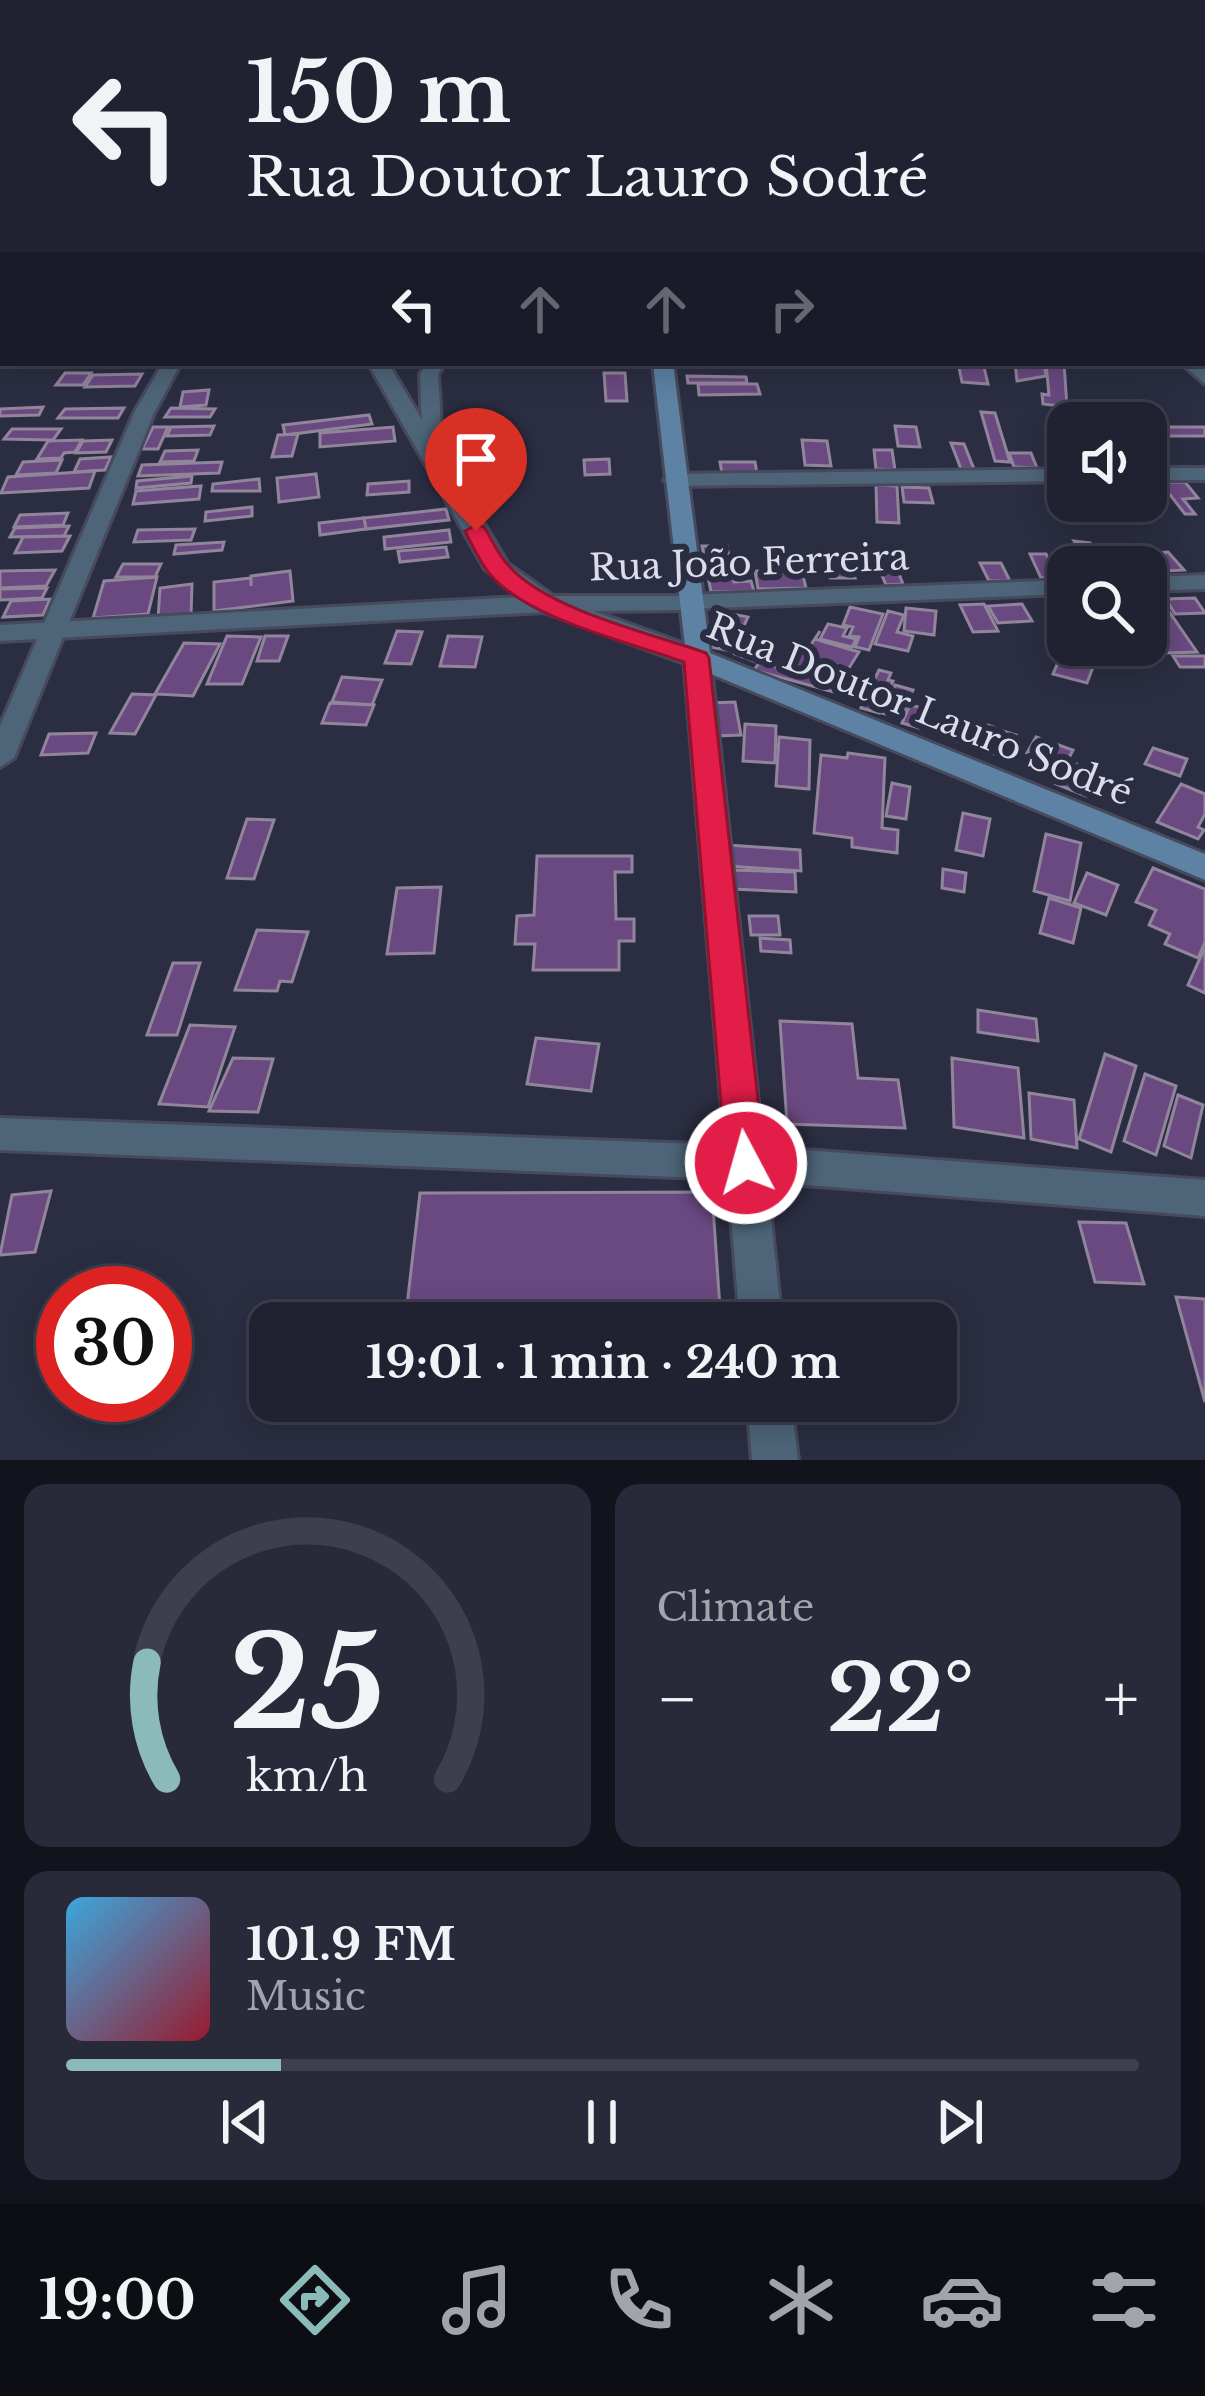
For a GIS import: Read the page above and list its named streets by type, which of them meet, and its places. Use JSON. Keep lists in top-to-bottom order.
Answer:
{
  "streets": {
    "main road": ["Rua Doutor Lauro Sodré"],
    "street": ["Rua João Ferreira"]
  },
  "crossings": [
    ["Rua João Ferreira", "Rua Doutor Lauro Sodré"]
  ],
  "page": {
    "turn": ["150 m", "Rua Doutor Lauro Sodré"],
    "limit": "30",
    "trip": "19:01 · 1 min · 240 m",
    "tile": "Climate",
    "heat": ["−", "22°", "+"],
    "song": ["101.9 FM", "Music"],
    "tabs": "19:00",
    "gauge": ["25", "km/h"]
  }
}
